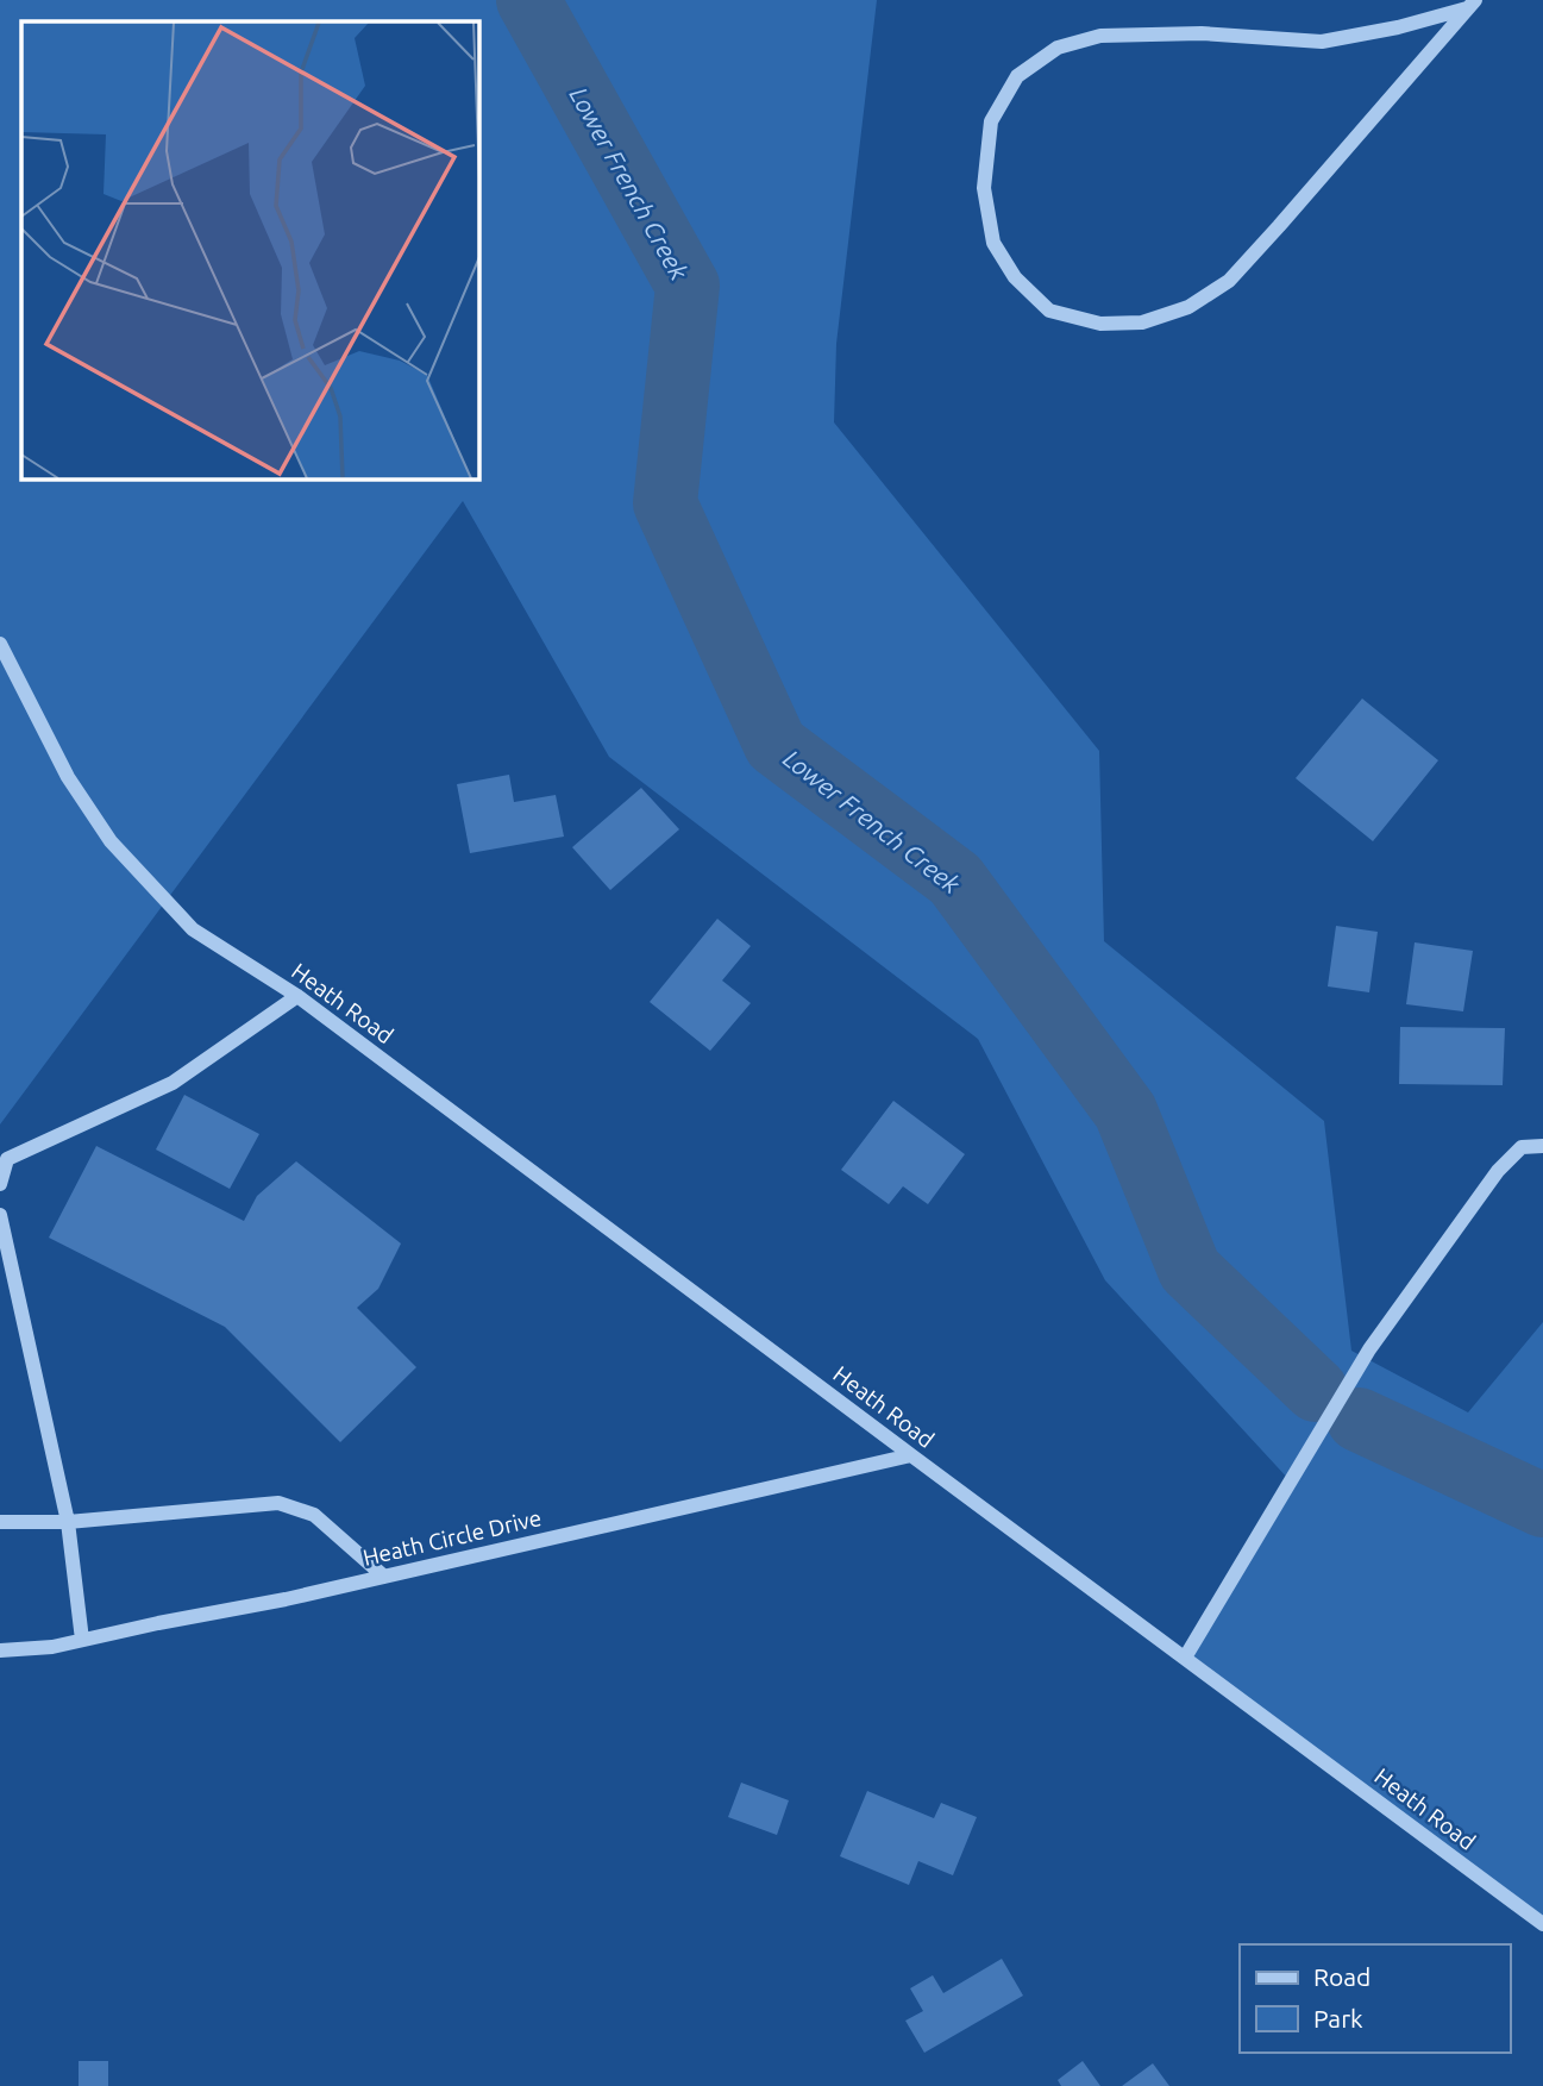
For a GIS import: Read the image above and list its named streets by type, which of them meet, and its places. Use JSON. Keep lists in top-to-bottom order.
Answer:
{
  "streets": {
    "street": ["Heath Road", "Heath Circle Drive"]
  },
  "crossings": [
    ["Heath Road", "Heath Circle Drive"]
  ],
  "water": ["Lower French Creek"],
  "legend": ["Road", "Park"]
}
